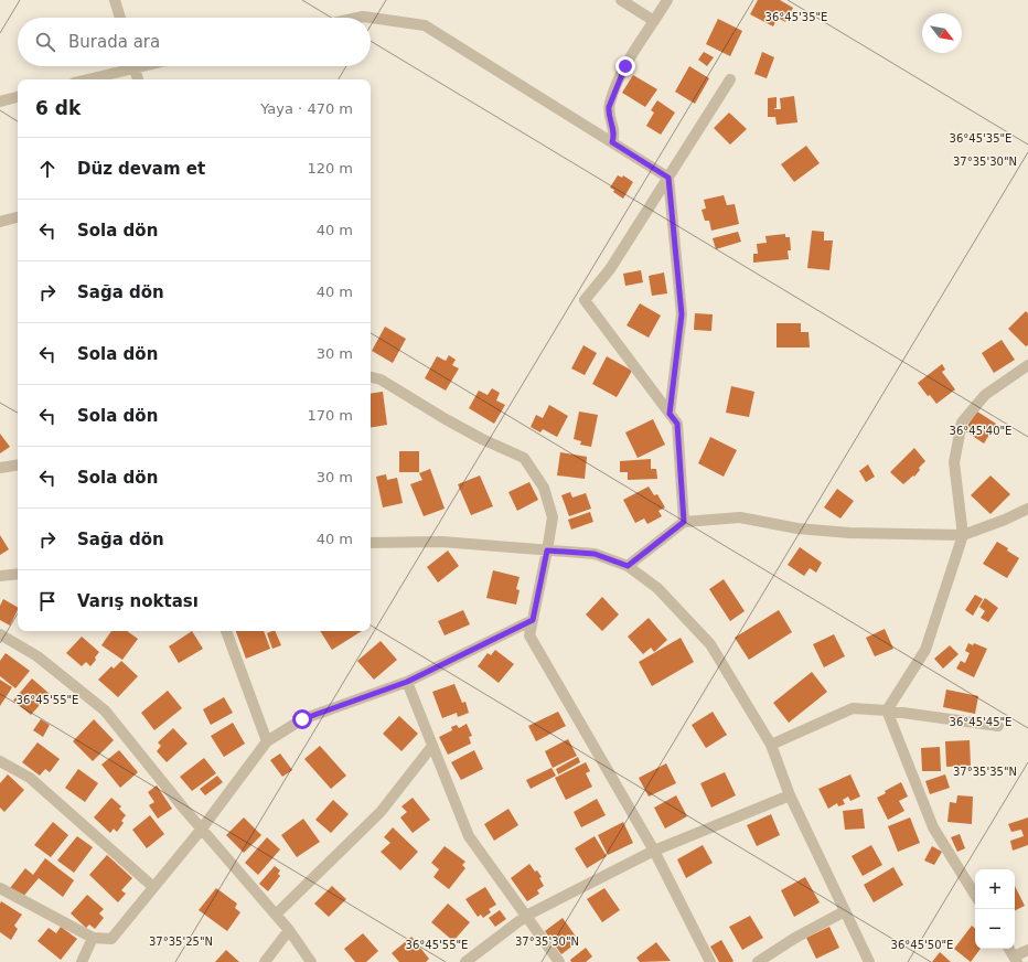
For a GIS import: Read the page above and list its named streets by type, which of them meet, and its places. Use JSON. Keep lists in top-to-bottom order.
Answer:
{
  "north": "bottom right",
  "page": {
    "search": "Burada ara",
    "heading": ["6 dk", "Yaya · 470 m"],
    "list": [
      ["Düz devam et", "120 m"],
      ["Sola dön", "40 m"],
      ["Sağa dön", "40 m"],
      ["Sola dön", "30 m"],
      ["Sola dön", "170 m"],
      ["Sola dön", "30 m"],
      ["Sağa dön", "40 m"],
      "Varış noktası"
    ],
    "map_buttons": ["+", "−"]
  },
  "coordinates": [
    "36°45'35\"E",
    "37°35'30\"N",
    "36°45'40\"E",
    "36°45'55\"E",
    "36°45'45\"E",
    "37°35'35\"N",
    "37°35'25\"N",
    "36°45'50\"E"
  ]
}
